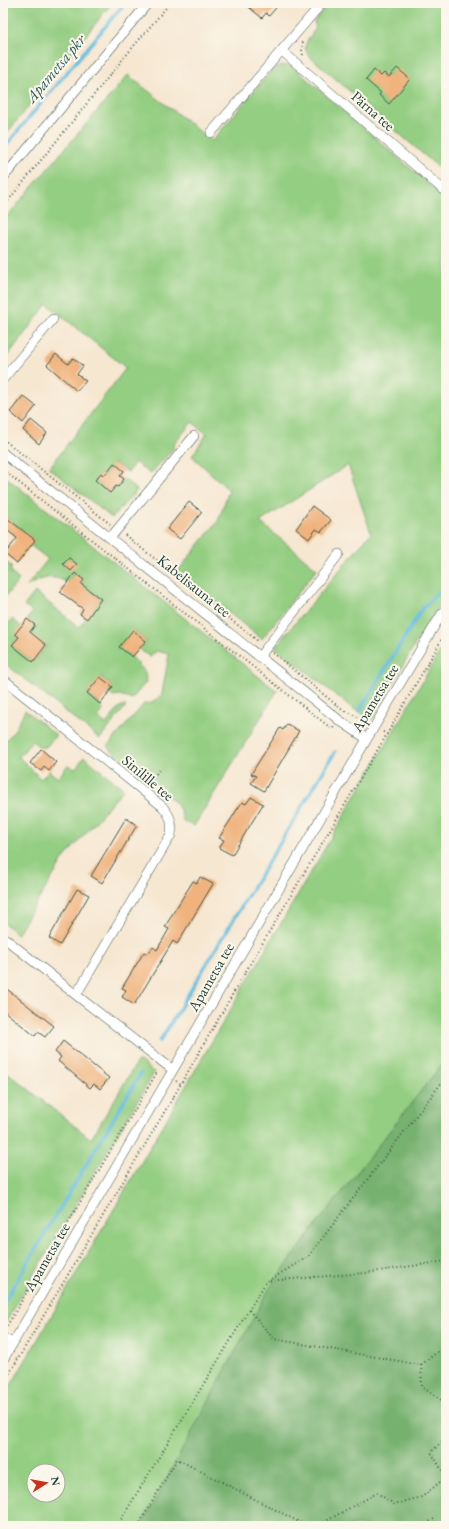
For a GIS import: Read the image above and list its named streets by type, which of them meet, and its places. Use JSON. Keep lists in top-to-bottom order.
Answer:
{
  "streets": {
    "street": [
      "Pärna tee",
      "Kabelisauna tee",
      "Apametsa tee",
      "Sinilille tee"
    ]
  },
  "crossings": [
    ["Kabelisauna tee", "Apametsa tee"]
  ],
  "water": ["Apametsa pkr"],
  "north": "right"
}
